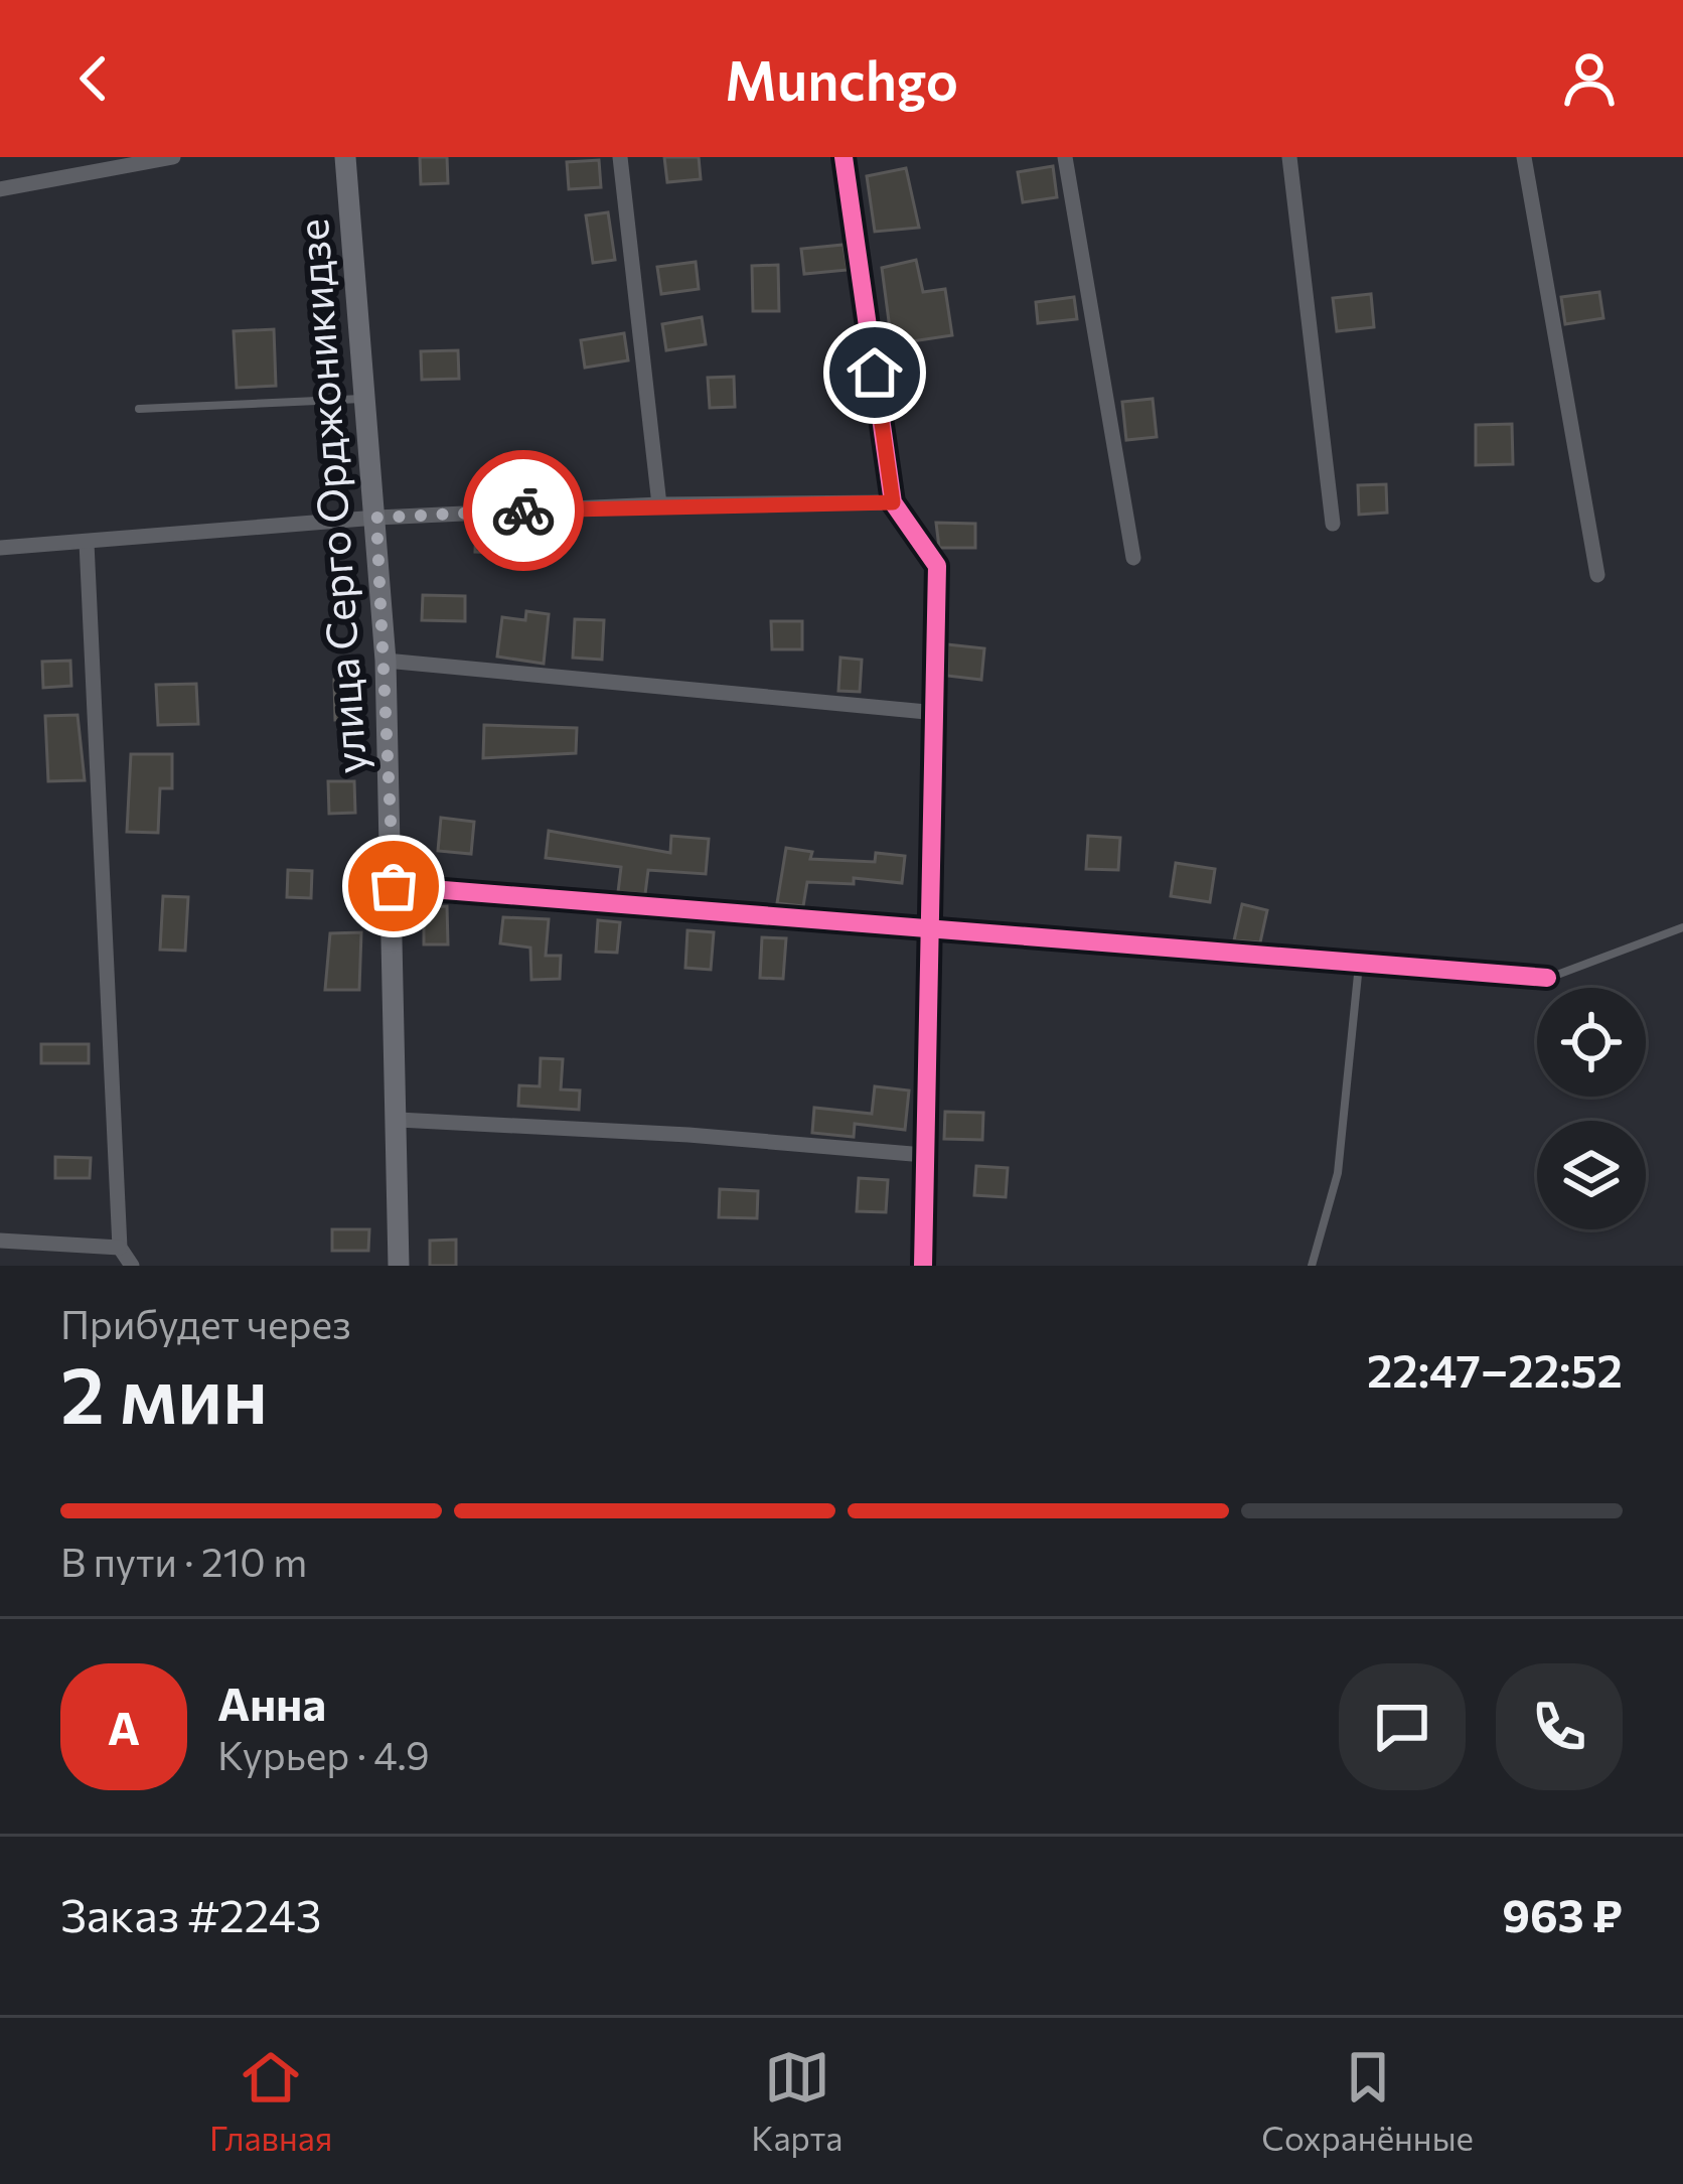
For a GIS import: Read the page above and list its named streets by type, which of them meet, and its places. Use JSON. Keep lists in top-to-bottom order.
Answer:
{
  "streets": {
    "street": ["улица Серго Орджоникидзе"]
  },
  "page": {
    "header": "Munchgo",
    "heading": ["2 мин", "Прибудет через", "22:47–22:52"],
    "panel": [
      "Анна",
      "Курьер · 4.9",
      "Заказ #2243",
      "963 ₽"
    ],
    "bar": "В пути · 210 m",
    "round": "А",
    "tabs": ["Главная", "Карта", "Сохранённые"]
  }
}
